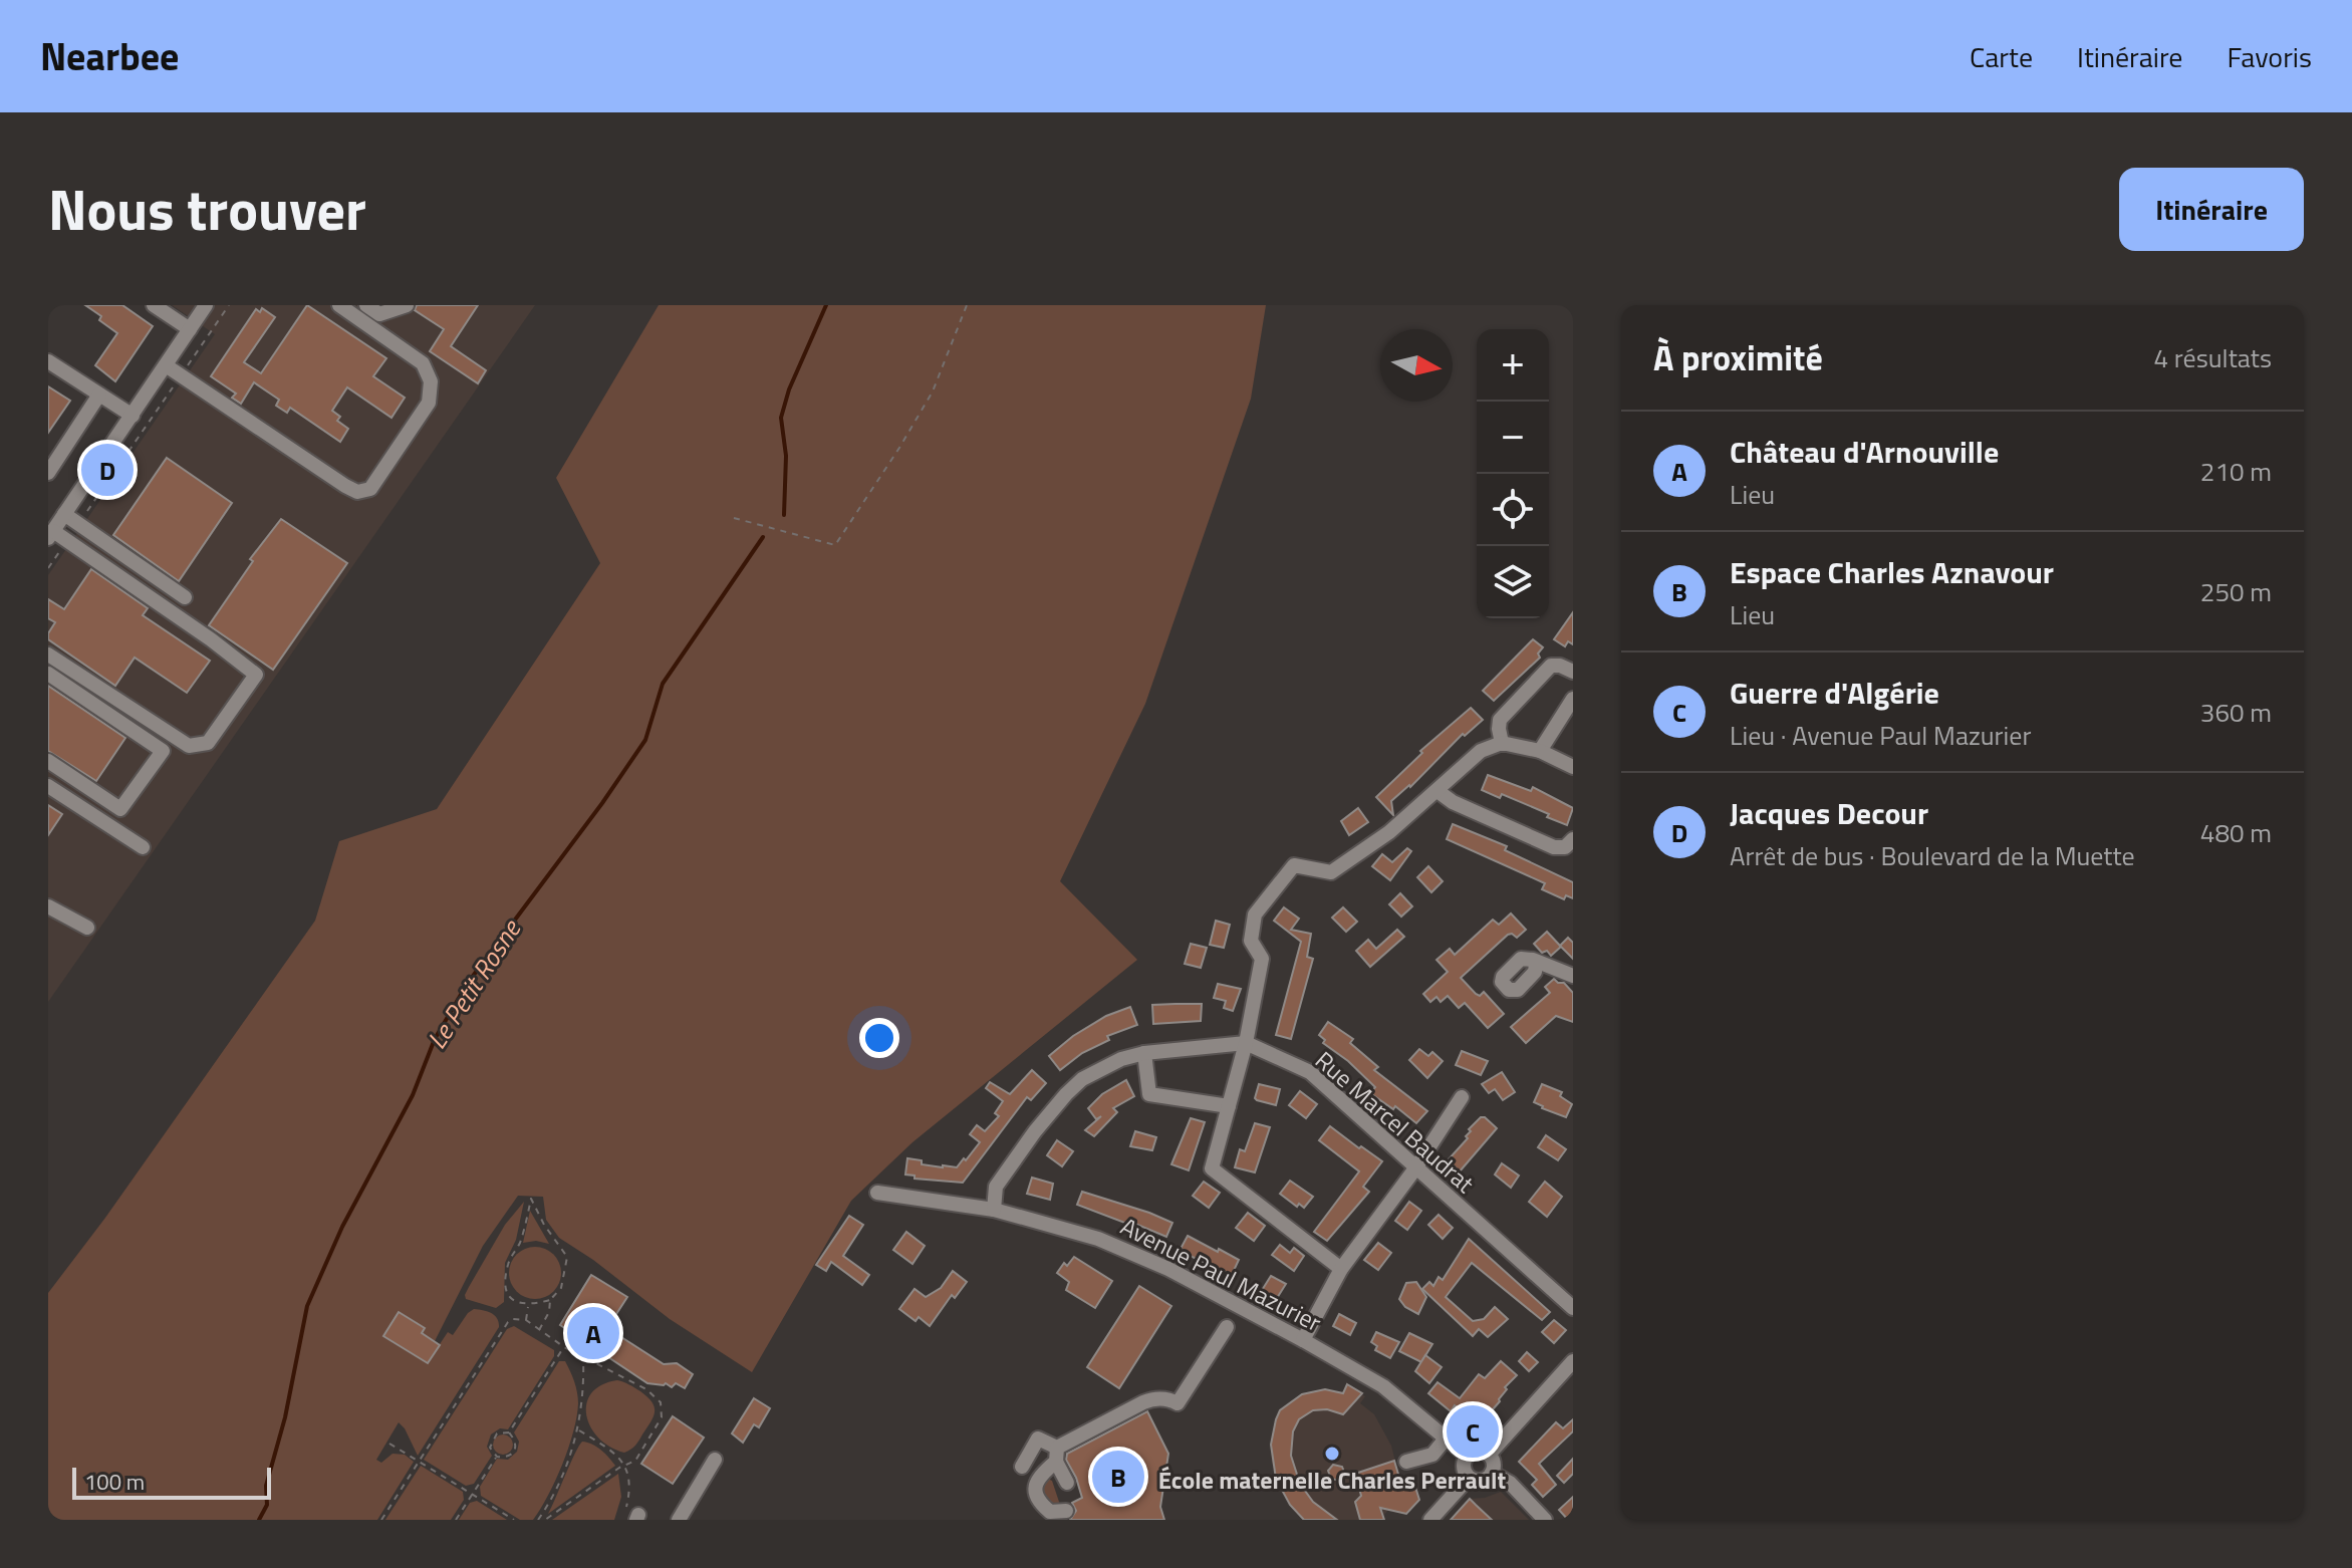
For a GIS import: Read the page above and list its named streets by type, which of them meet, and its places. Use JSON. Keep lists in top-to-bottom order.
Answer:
{
  "streets": {
    "street": ["Rue Marcel Baudrat", "Avenue Paul Mazurier"]
  },
  "water": ["Le Petit Rosne"],
  "places": ["École maternelle Charles Perrault"],
  "scale_bar": "100 m",
  "north": "right",
  "page": {
    "header": "Nearbee",
    "nav": ["Carte", "Itinéraire", "Favoris"],
    "title": "Nous trouver",
    "buttons": "Itinéraire",
    "heading": ["À proximité", "4 résultats"],
    "map_buttons": ["+", "−"],
    "list": [
      {
        "mark": "A",
        "name": "Château d'Arnouville",
        "note": "Lieu",
        "value": "210 m"
      },
      {
        "mark": "B",
        "name": "Espace Charles Aznavour",
        "note": "Lieu",
        "value": "250 m"
      },
      {
        "mark": "C",
        "name": "Guerre d'Algérie",
        "note": "Lieu · Avenue Paul Mazurier",
        "value": "360 m"
      },
      {
        "mark": "D",
        "name": "Jacques Decour",
        "note": "Arrêt de bus · Boulevard de la Muette",
        "value": "480 m"
      }
    ],
    "pins": [
      "D",
      "A",
      "C",
      "B"
    ],
    "scale": "100 m"
  }
}
